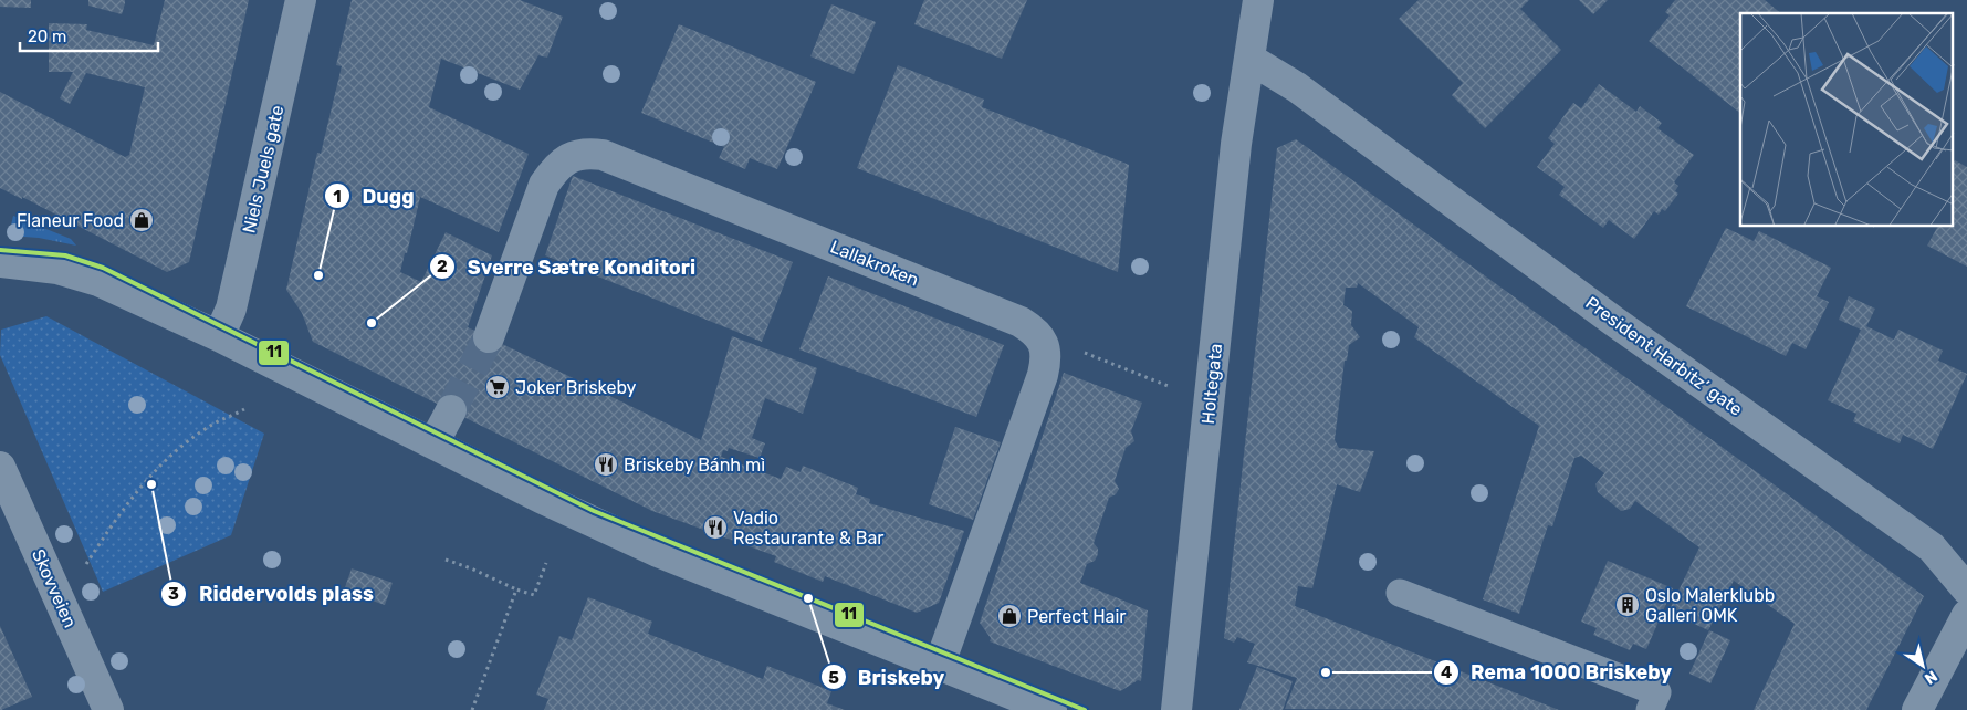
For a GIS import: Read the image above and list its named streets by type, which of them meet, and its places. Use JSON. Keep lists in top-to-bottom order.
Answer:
{
  "streets": {
    "street": [
      "Niels Juels gate",
      "Lallakroken",
      "President Harbitz’ gate",
      "Holtegata",
      "Skovveien"
    ]
  },
  "crossings": [
    ["President Harbitz’ gate", "Holtegata"]
  ],
  "places": {
    "shop": ["Flaneur Food", "Perfect Hair"],
    "other": [
      "Dugg",
      "Sverre Sætre Konditori",
      "Riddervolds plass",
      "Briskeby",
      "Rema 1000 Briskeby"
    ],
    "supermarket": ["Joker Briskeby"],
    "restaurant": ["Briskeby Bánh mì", "Vadio Restaurante & Bar"],
    "building": ["Oslo Malerklubb Galleri OMK"]
  },
  "lines": ["transit line 11"],
  "scale_bar": "20 m",
  "north": "bottom right"
}
